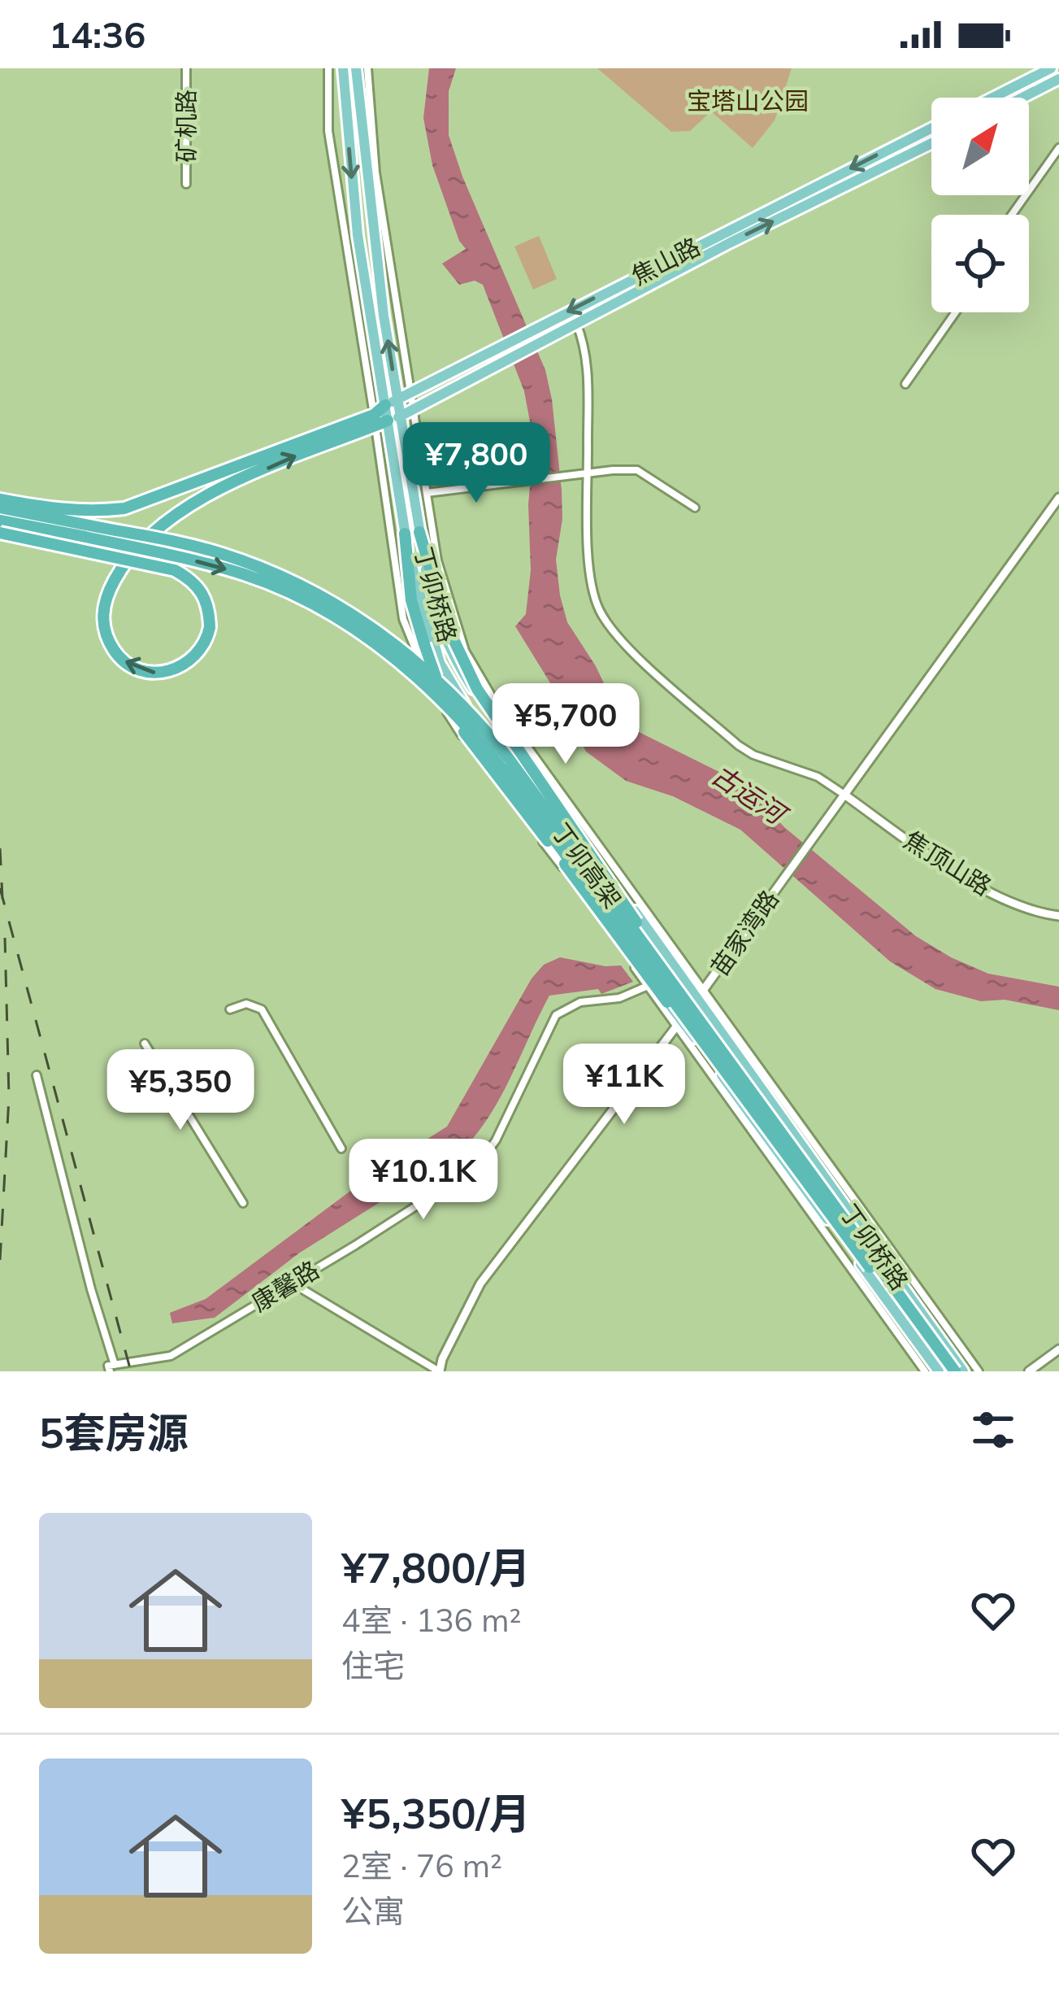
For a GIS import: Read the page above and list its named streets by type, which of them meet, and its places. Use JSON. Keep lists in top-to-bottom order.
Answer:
{
  "streets": {
    "highway": ["丁卯高架"],
    "main road": ["焦山路", "丁卯桥路"],
    "street": [
      "矿机路",
      "焦顶山路",
      "苗家湾路",
      "康馨路"
    ]
  },
  "crossings": [
    ["焦山路", "丁卯桥路"],
    ["丁卯桥路", "苗家湾路"],
    ["焦顶山路", "苗家湾路"]
  ],
  "water": ["古运河"],
  "parks": ["宝塔山公园"],
  "north": "top right",
  "page": {
    "status": "14:36",
    "price": [
      "¥7,800",
      "¥5,700",
      "¥11K",
      "¥5,350",
      "¥10.1K"
    ],
    "heading": "5套房源",
    "list": [
      {
        "name": "¥7,800/月",
        "note": "4室 · 136 m² · 住宅"
      },
      {
        "name": "¥5,350/月",
        "note": "2室 · 76 m² · 公寓"
      }
    ]
  }
}
